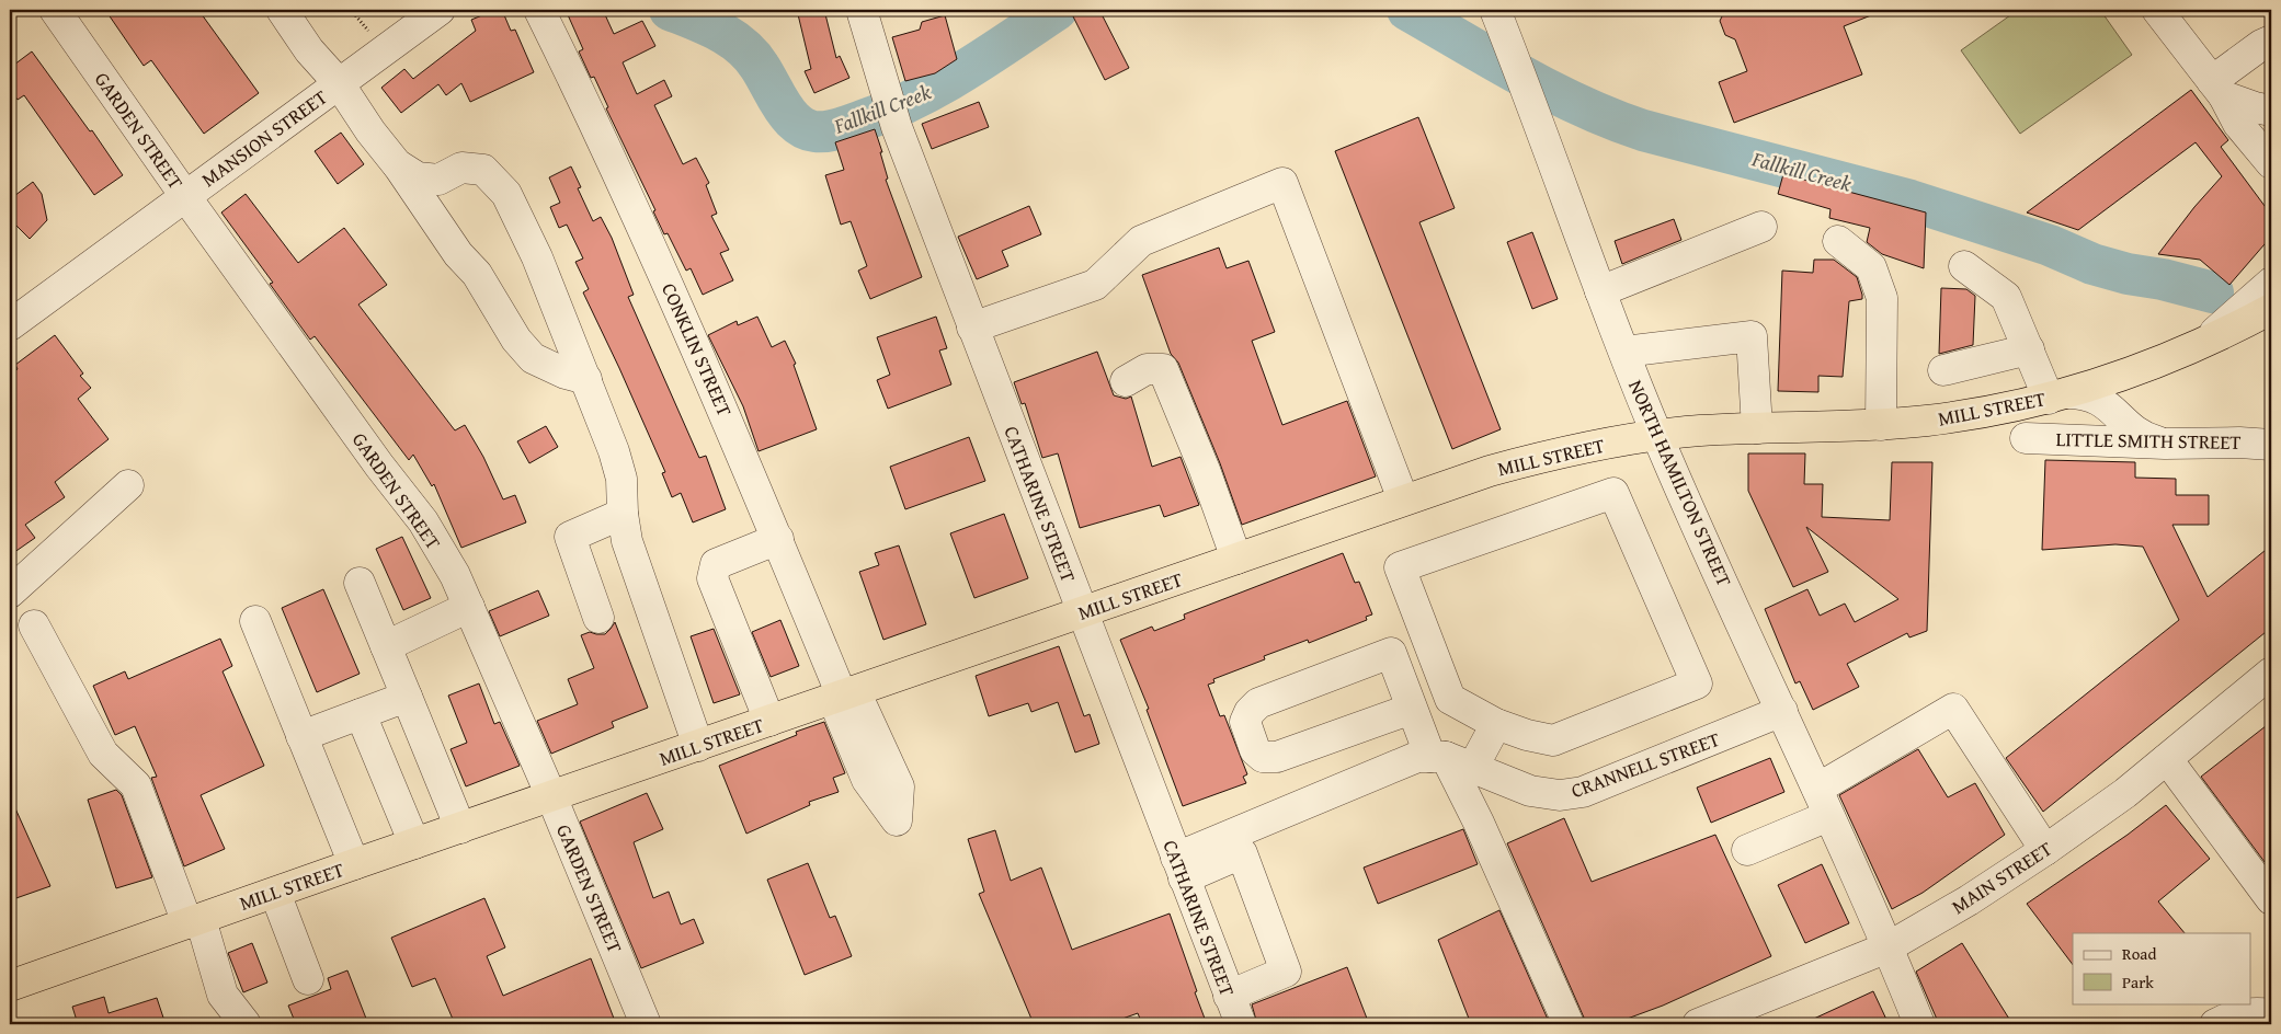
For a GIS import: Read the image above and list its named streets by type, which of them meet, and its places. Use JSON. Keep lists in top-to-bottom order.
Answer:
{
  "streets": {
    "highway": ["MILL STREET"],
    "street": [
      "GARDEN STREET",
      "MANSION STREET",
      "CONKLIN STREET",
      "LITTLE SMITH STREET",
      "NORTH HAMILTON STREET",
      "CATHARINE STREET",
      "CRANNELL STREET",
      "MAIN STREET"
    ]
  },
  "crossings": [
    ["GARDEN STREET", "MANSION STREET"],
    ["GARDEN STREET", "MILL STREET"],
    ["CONKLIN STREET", "MILL STREET"],
    ["MILL STREET", "NORTH HAMILTON STREET"],
    ["MILL STREET", "CATHARINE STREET"],
    ["NORTH HAMILTON STREET", "CRANNELL STREET"],
    ["NORTH HAMILTON STREET", "MAIN STREET"]
  ],
  "water": ["Fallkill Creek"],
  "legend": ["Road", "Park"]
}
